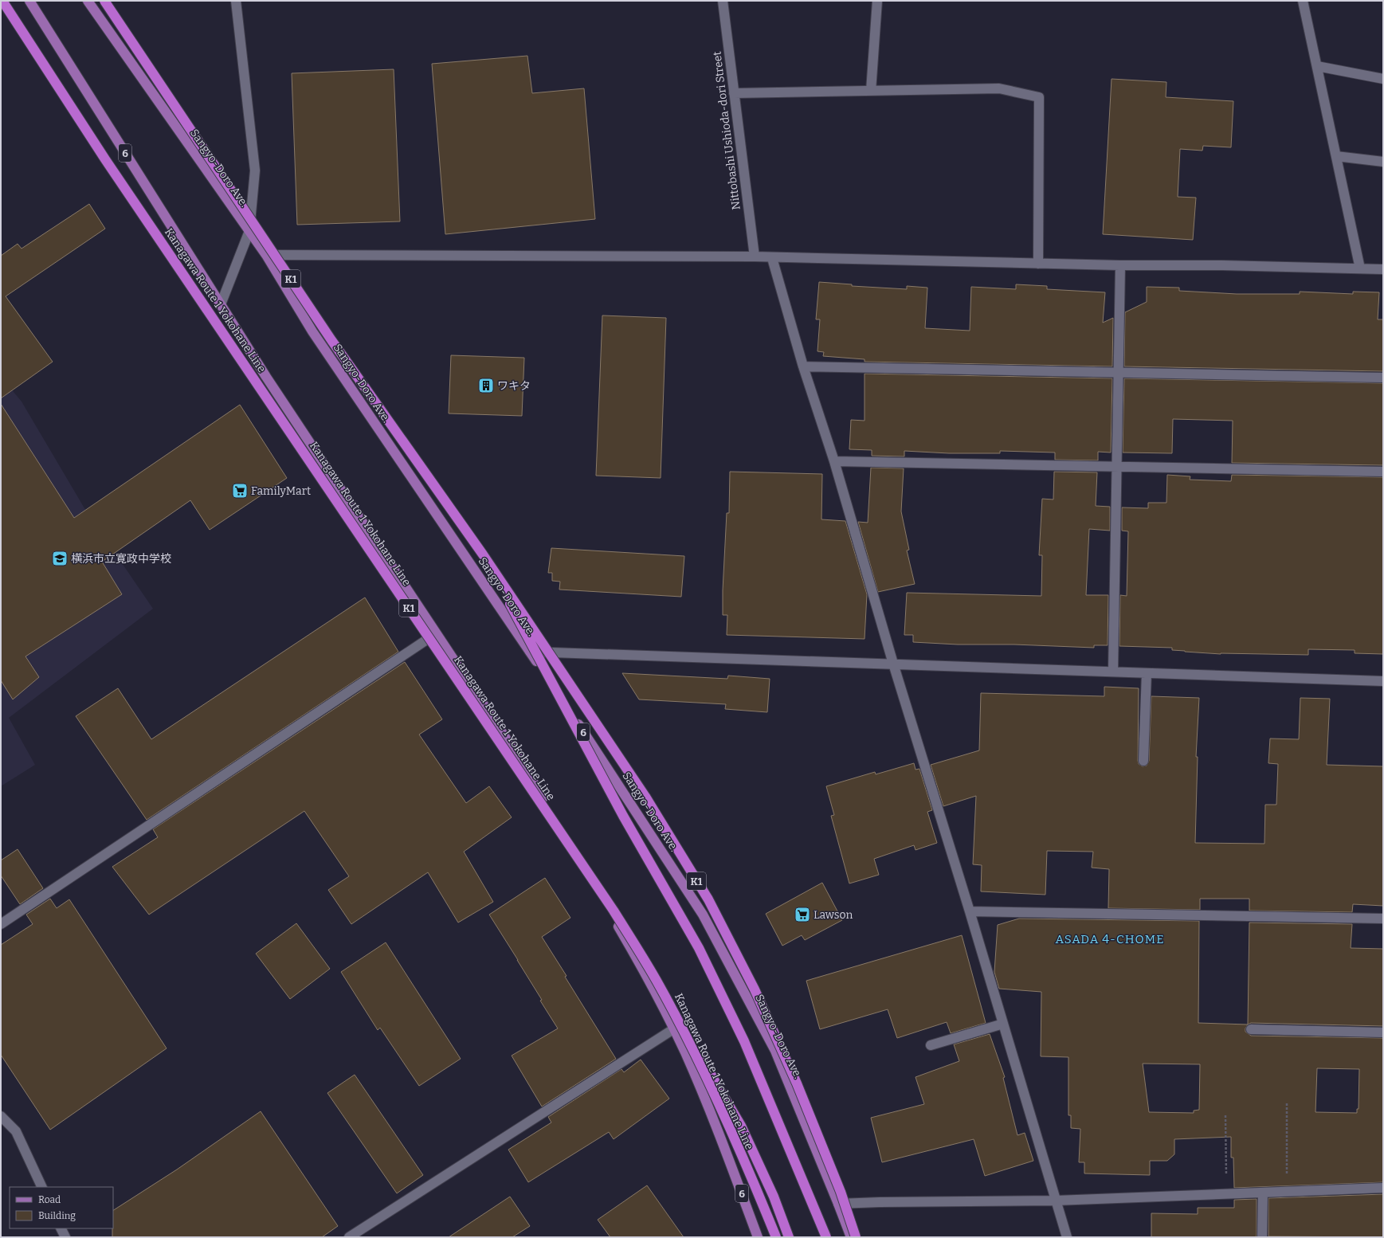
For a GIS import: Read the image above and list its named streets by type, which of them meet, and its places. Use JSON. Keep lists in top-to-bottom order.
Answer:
{
  "streets": {
    "highway": ["K1", "Kanagawa Route 1 Yokohane Line"],
    "main road": ["6", "Sangyo-Doro Ave."],
    "street": ["Nittobashi Ushioda-dori Street"]
  },
  "districts": ["ASADA 4-CHOME"],
  "places": {
    "building": ["ワキタ"],
    "supermarket": ["FamilyMart", "Lawson"],
    "school or university": ["横浜市立寛政中学校"]
  },
  "legend": ["Road", "Building"]
}
